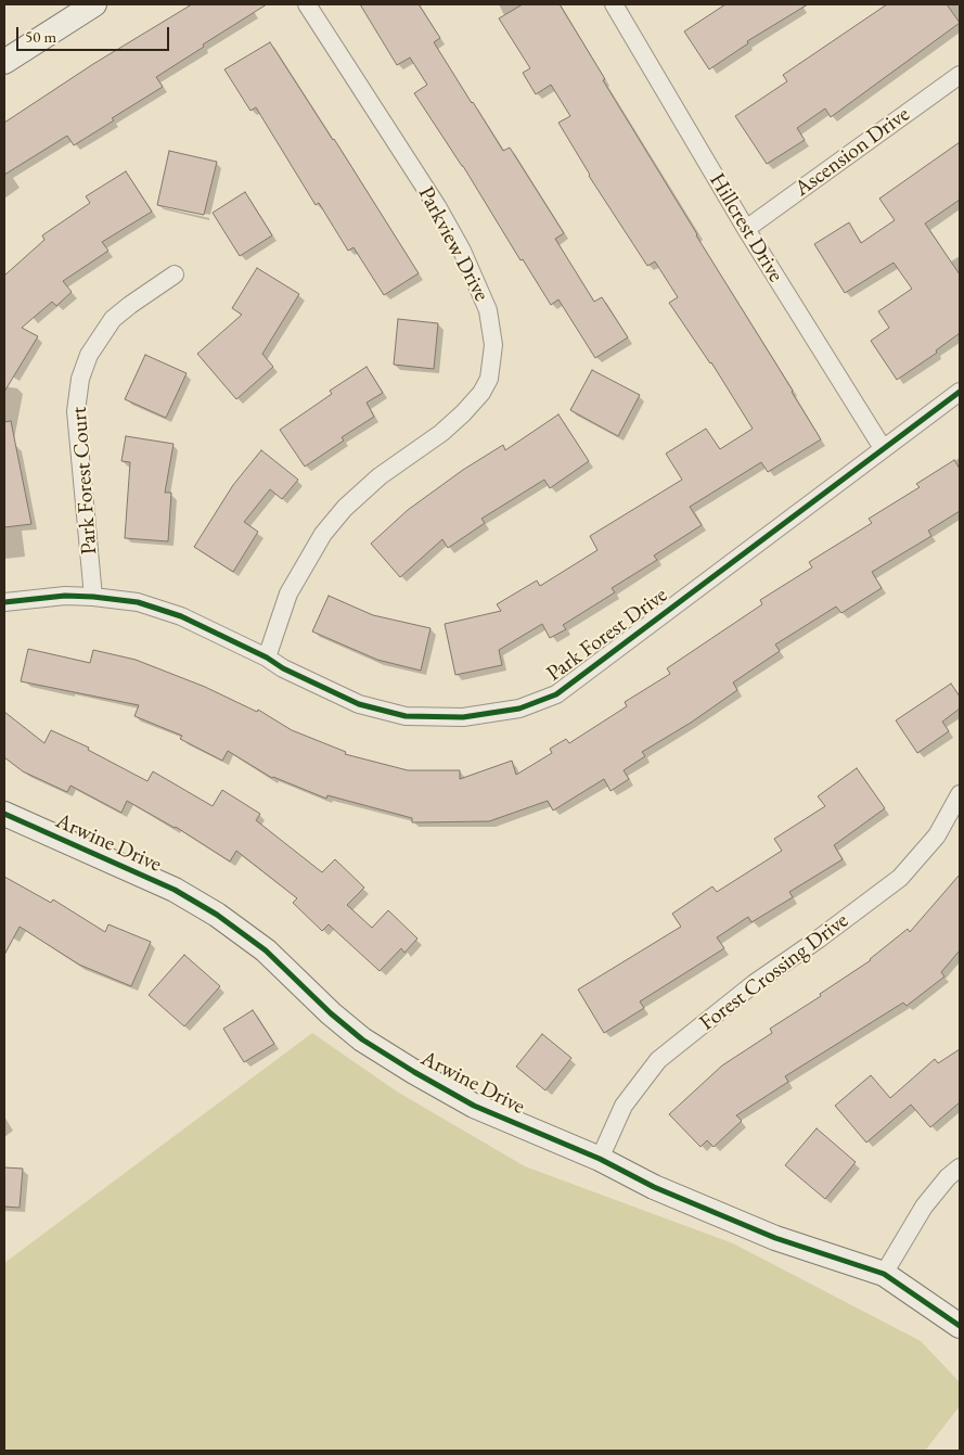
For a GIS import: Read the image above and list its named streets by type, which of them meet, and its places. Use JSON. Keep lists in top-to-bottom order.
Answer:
{
  "streets": {
    "street": [
      "Ascension Drive",
      "Hillcrest Drive",
      "Parkview Drive",
      "Park Forest Court",
      "Park Forest Drive",
      "Arwine Drive",
      "Forest Crossing Drive"
    ]
  },
  "crossings": [
    ["Ascension Drive", "Hillcrest Drive"],
    ["Hillcrest Drive", "Park Forest Drive"],
    ["Parkview Drive", "Park Forest Drive"],
    ["Park Forest Court", "Park Forest Drive"],
    ["Arwine Drive", "Forest Crossing Drive"]
  ],
  "scale_bar": "50 m"
}
